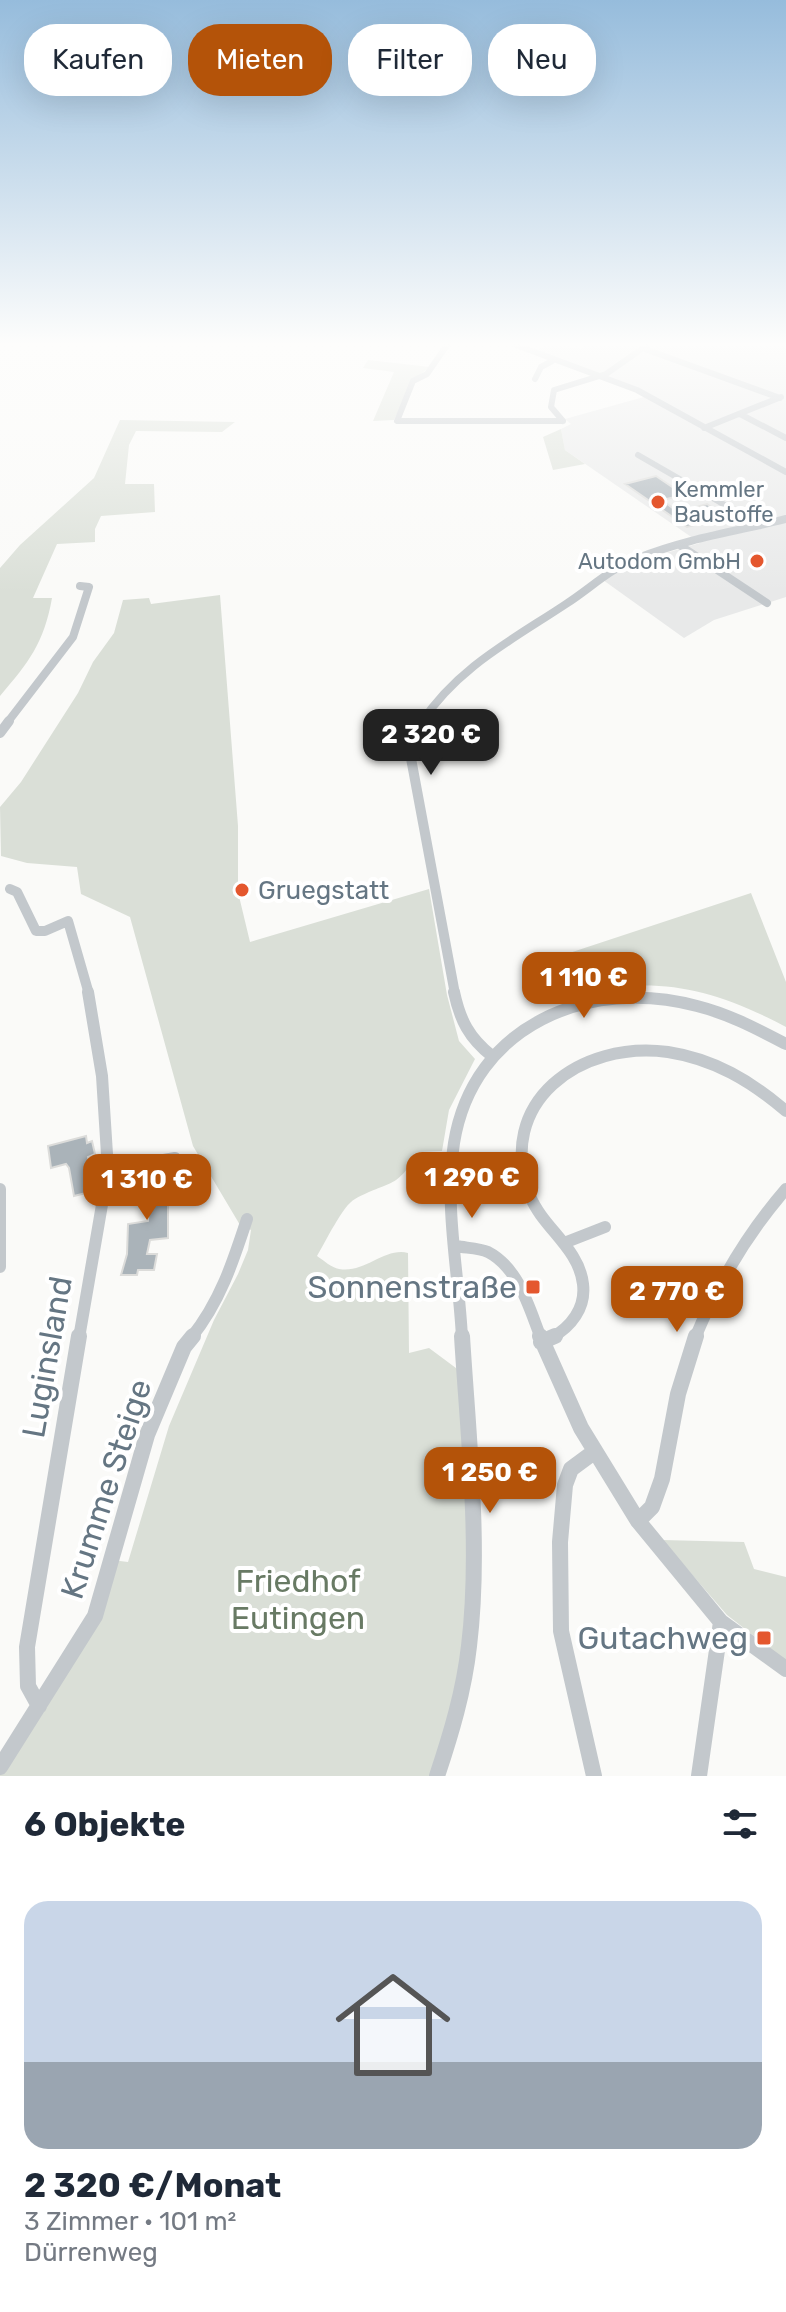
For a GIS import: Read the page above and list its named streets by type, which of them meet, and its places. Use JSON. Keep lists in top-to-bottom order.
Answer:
{
  "streets": {
    "street": ["Luginsland", "Krumme Steige"]
  },
  "crossings": [
    ["Luginsland", "Krumme Steige"]
  ],
  "parks": ["Friedhof Eutingen"],
  "places": {
    "other": ["Kemmler Baustoffe", "Autodom GmbH", "Gruegstatt"],
    "transit": ["Sonnenstraße", "Gutachweg"]
  },
  "page": {
    "chip": [
      "Kaufen",
      "Mieten",
      "Filter",
      "Neu"
    ],
    "price": [
      "2 320 €",
      "1 110 €",
      "1 290 €",
      "1 310 €",
      "2 770 €",
      "1 250 €"
    ],
    "heading": "6 Objekte",
    "list": [
      {
        "name": "2 320 €/Monat",
        "note": "3 Zimmer · 101 m² · Dürrenweg"
      }
    ]
  }
}
